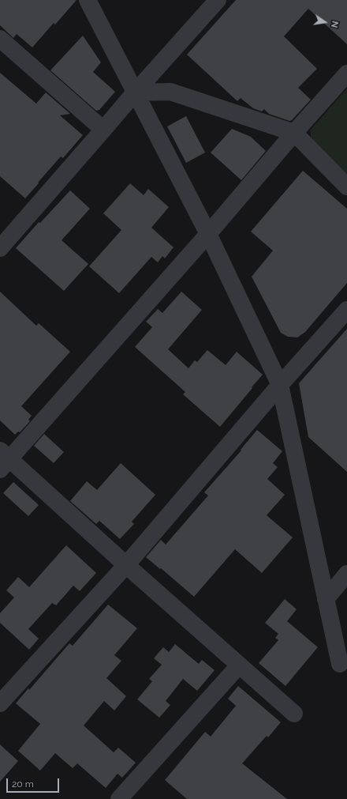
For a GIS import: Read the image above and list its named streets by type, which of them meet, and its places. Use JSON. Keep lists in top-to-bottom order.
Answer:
{
  "scale_bar": "20 m",
  "north": "right"
}
